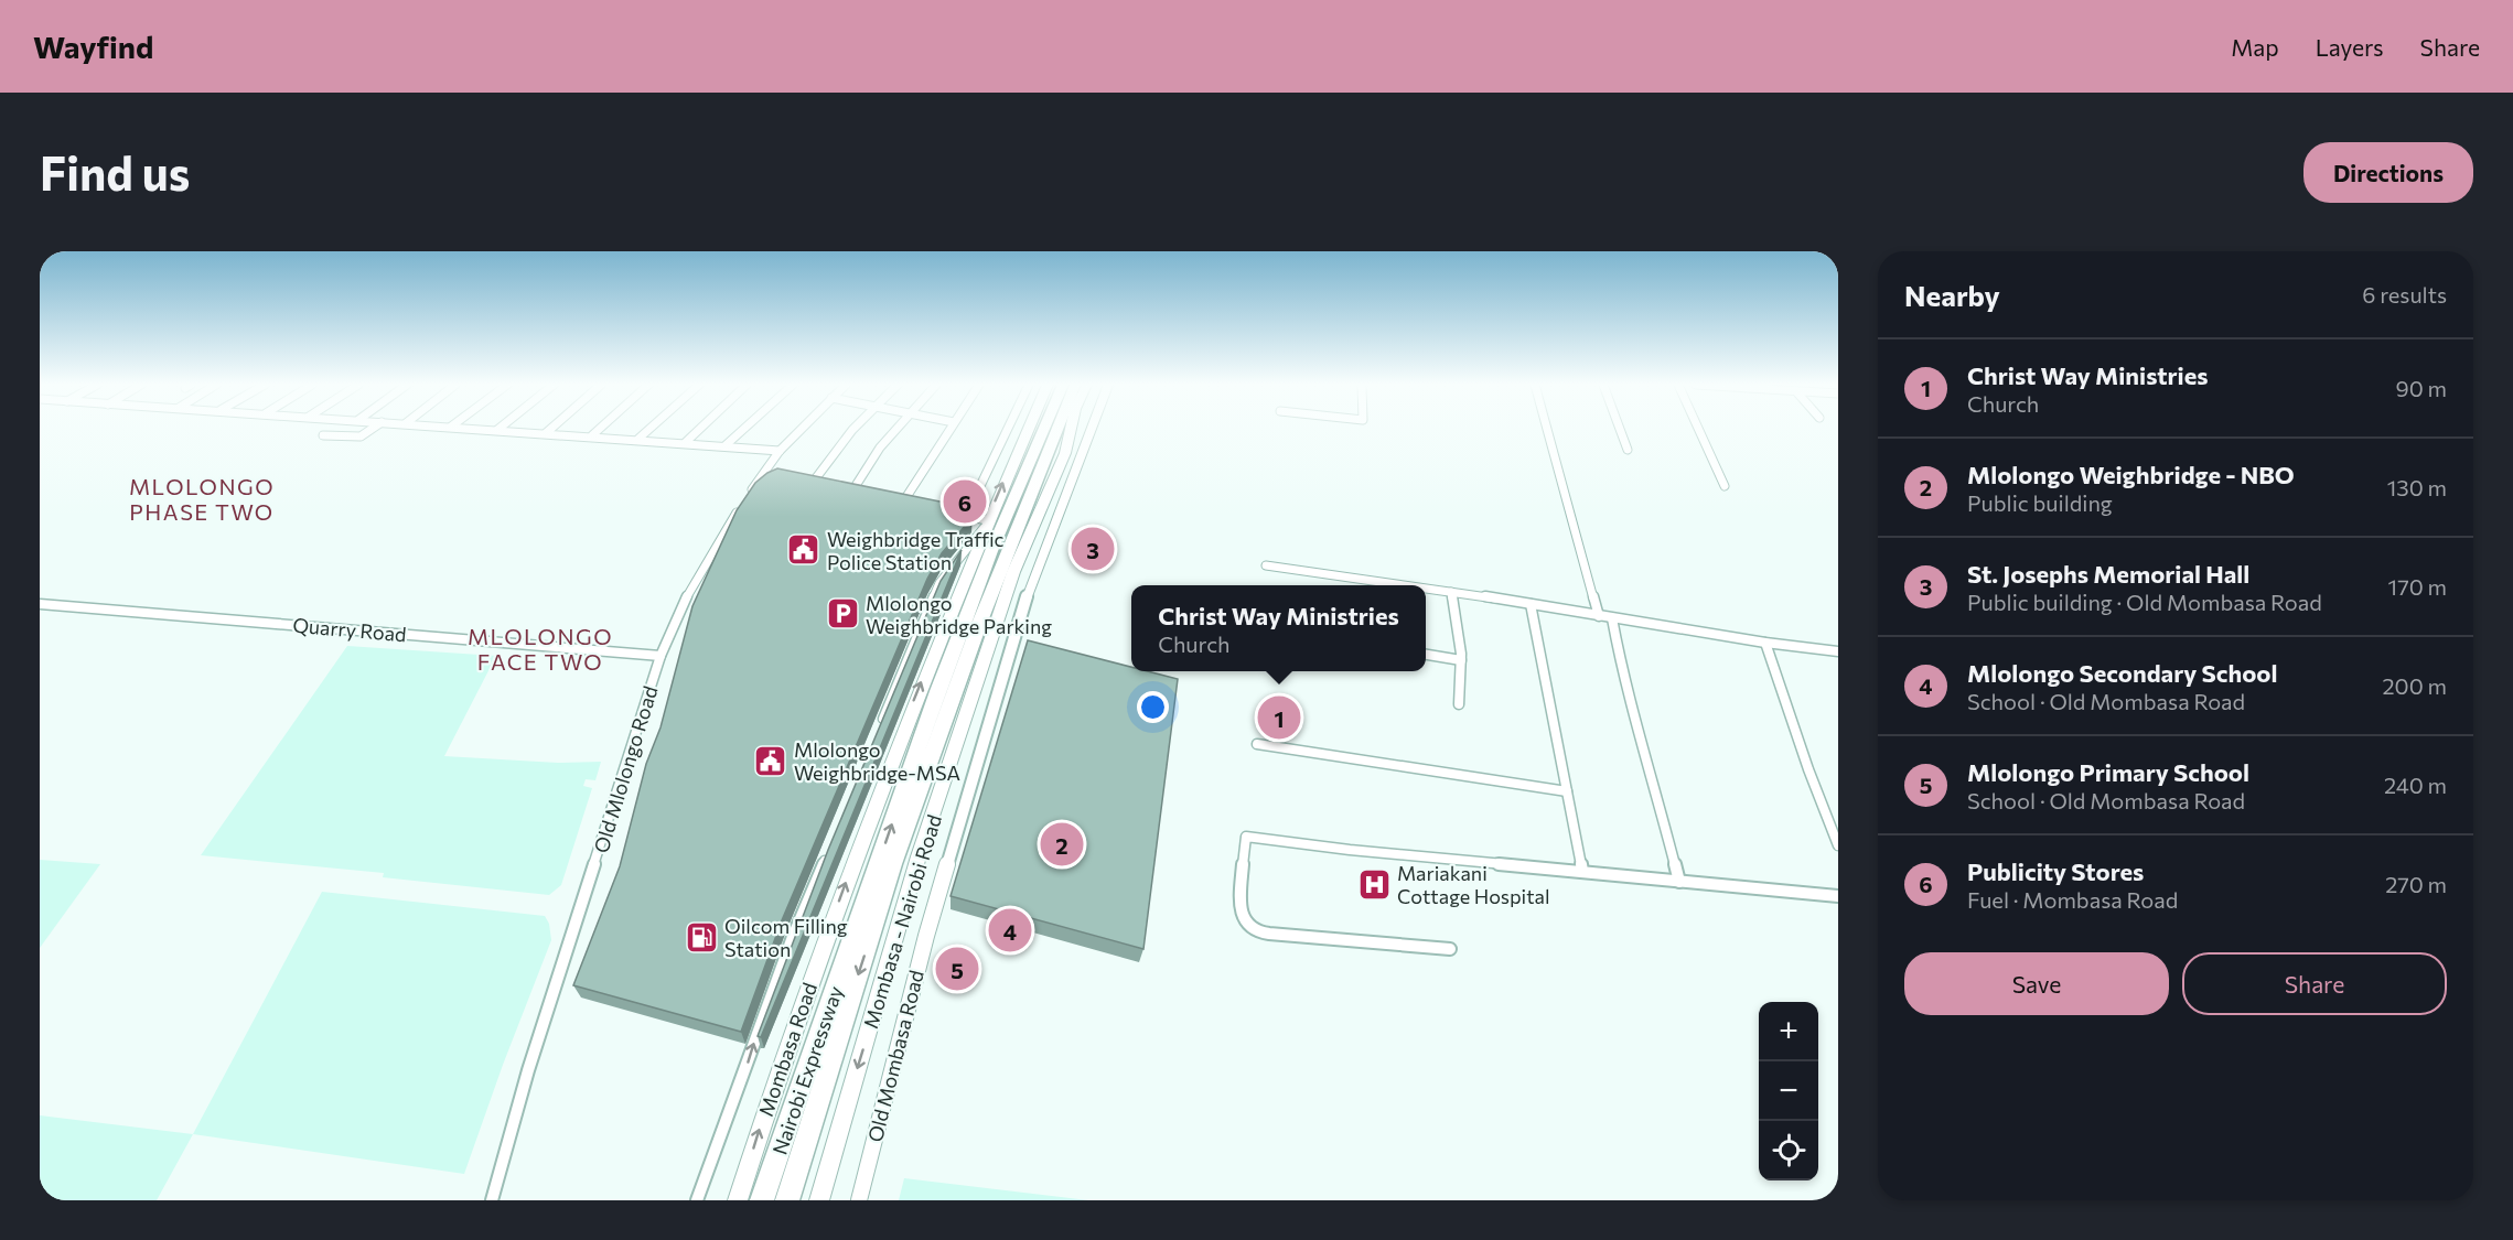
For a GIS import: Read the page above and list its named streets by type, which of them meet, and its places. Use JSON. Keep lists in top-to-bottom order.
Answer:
{
  "streets": {
    "highway": ["Mombasa - Nairobi Road", "Mombasa Road", "Nairobi Expressway"],
    "street": ["Quarry Road", "Old Mlolongo Road", "Old Mombasa Road"]
  },
  "crossings": [
    ["Quarry Road", "Old Mlolongo Road"]
  ],
  "one_way": ["Mombasa - Nairobi Road", "Mombasa Road"],
  "districts": ["MLOLONGO PHASE TWO", "MLOLONGO FACE TWO"],
  "places": {
    "public building": ["Weighbridge Traffic Police Station", "Mlolongo Weighbridge-MSA"],
    "parking": ["Mlolongo Weighbridge Parking"],
    "hospital": ["Mariakani Cottage Hospital"],
    "fuel station": ["Oilcom Filling Station"]
  },
  "page": {
    "header": "Wayfind",
    "nav": ["Map", "Layers", "Share"],
    "buttons": [
      "Directions",
      ["Save", "Share"]
    ],
    "title": "Find us",
    "heading": ["Nearby", "6 results"],
    "list": [
      {
        "mark": "1",
        "name": "Christ Way Ministries",
        "note": "Church",
        "value": "90 m"
      },
      {
        "mark": "2",
        "name": "Mlolongo Weighbridge - NBO",
        "note": "Public building",
        "value": "130 m"
      },
      {
        "mark": "3",
        "name": "St. Josephs Memorial Hall",
        "note": "Public building · Old Mombasa Road",
        "value": "170 m"
      },
      {
        "mark": "4",
        "name": "Mlolongo Secondary School",
        "note": "School · Old Mombasa Road",
        "value": "200 m"
      },
      {
        "mark": "5",
        "name": "Mlolongo Primary School",
        "note": "School · Old Mombasa Road",
        "value": "240 m"
      },
      {
        "mark": "6",
        "name": "Publicity Stores",
        "note": "Fuel · Mombasa Road",
        "value": "270 m"
      }
    ],
    "pins": [
      "6",
      "3",
      "1",
      "2",
      "4",
      "5"
    ],
    "popup": ["Christ Way Ministries", "Church"],
    "map_buttons": ["+", "−"]
  }
}
